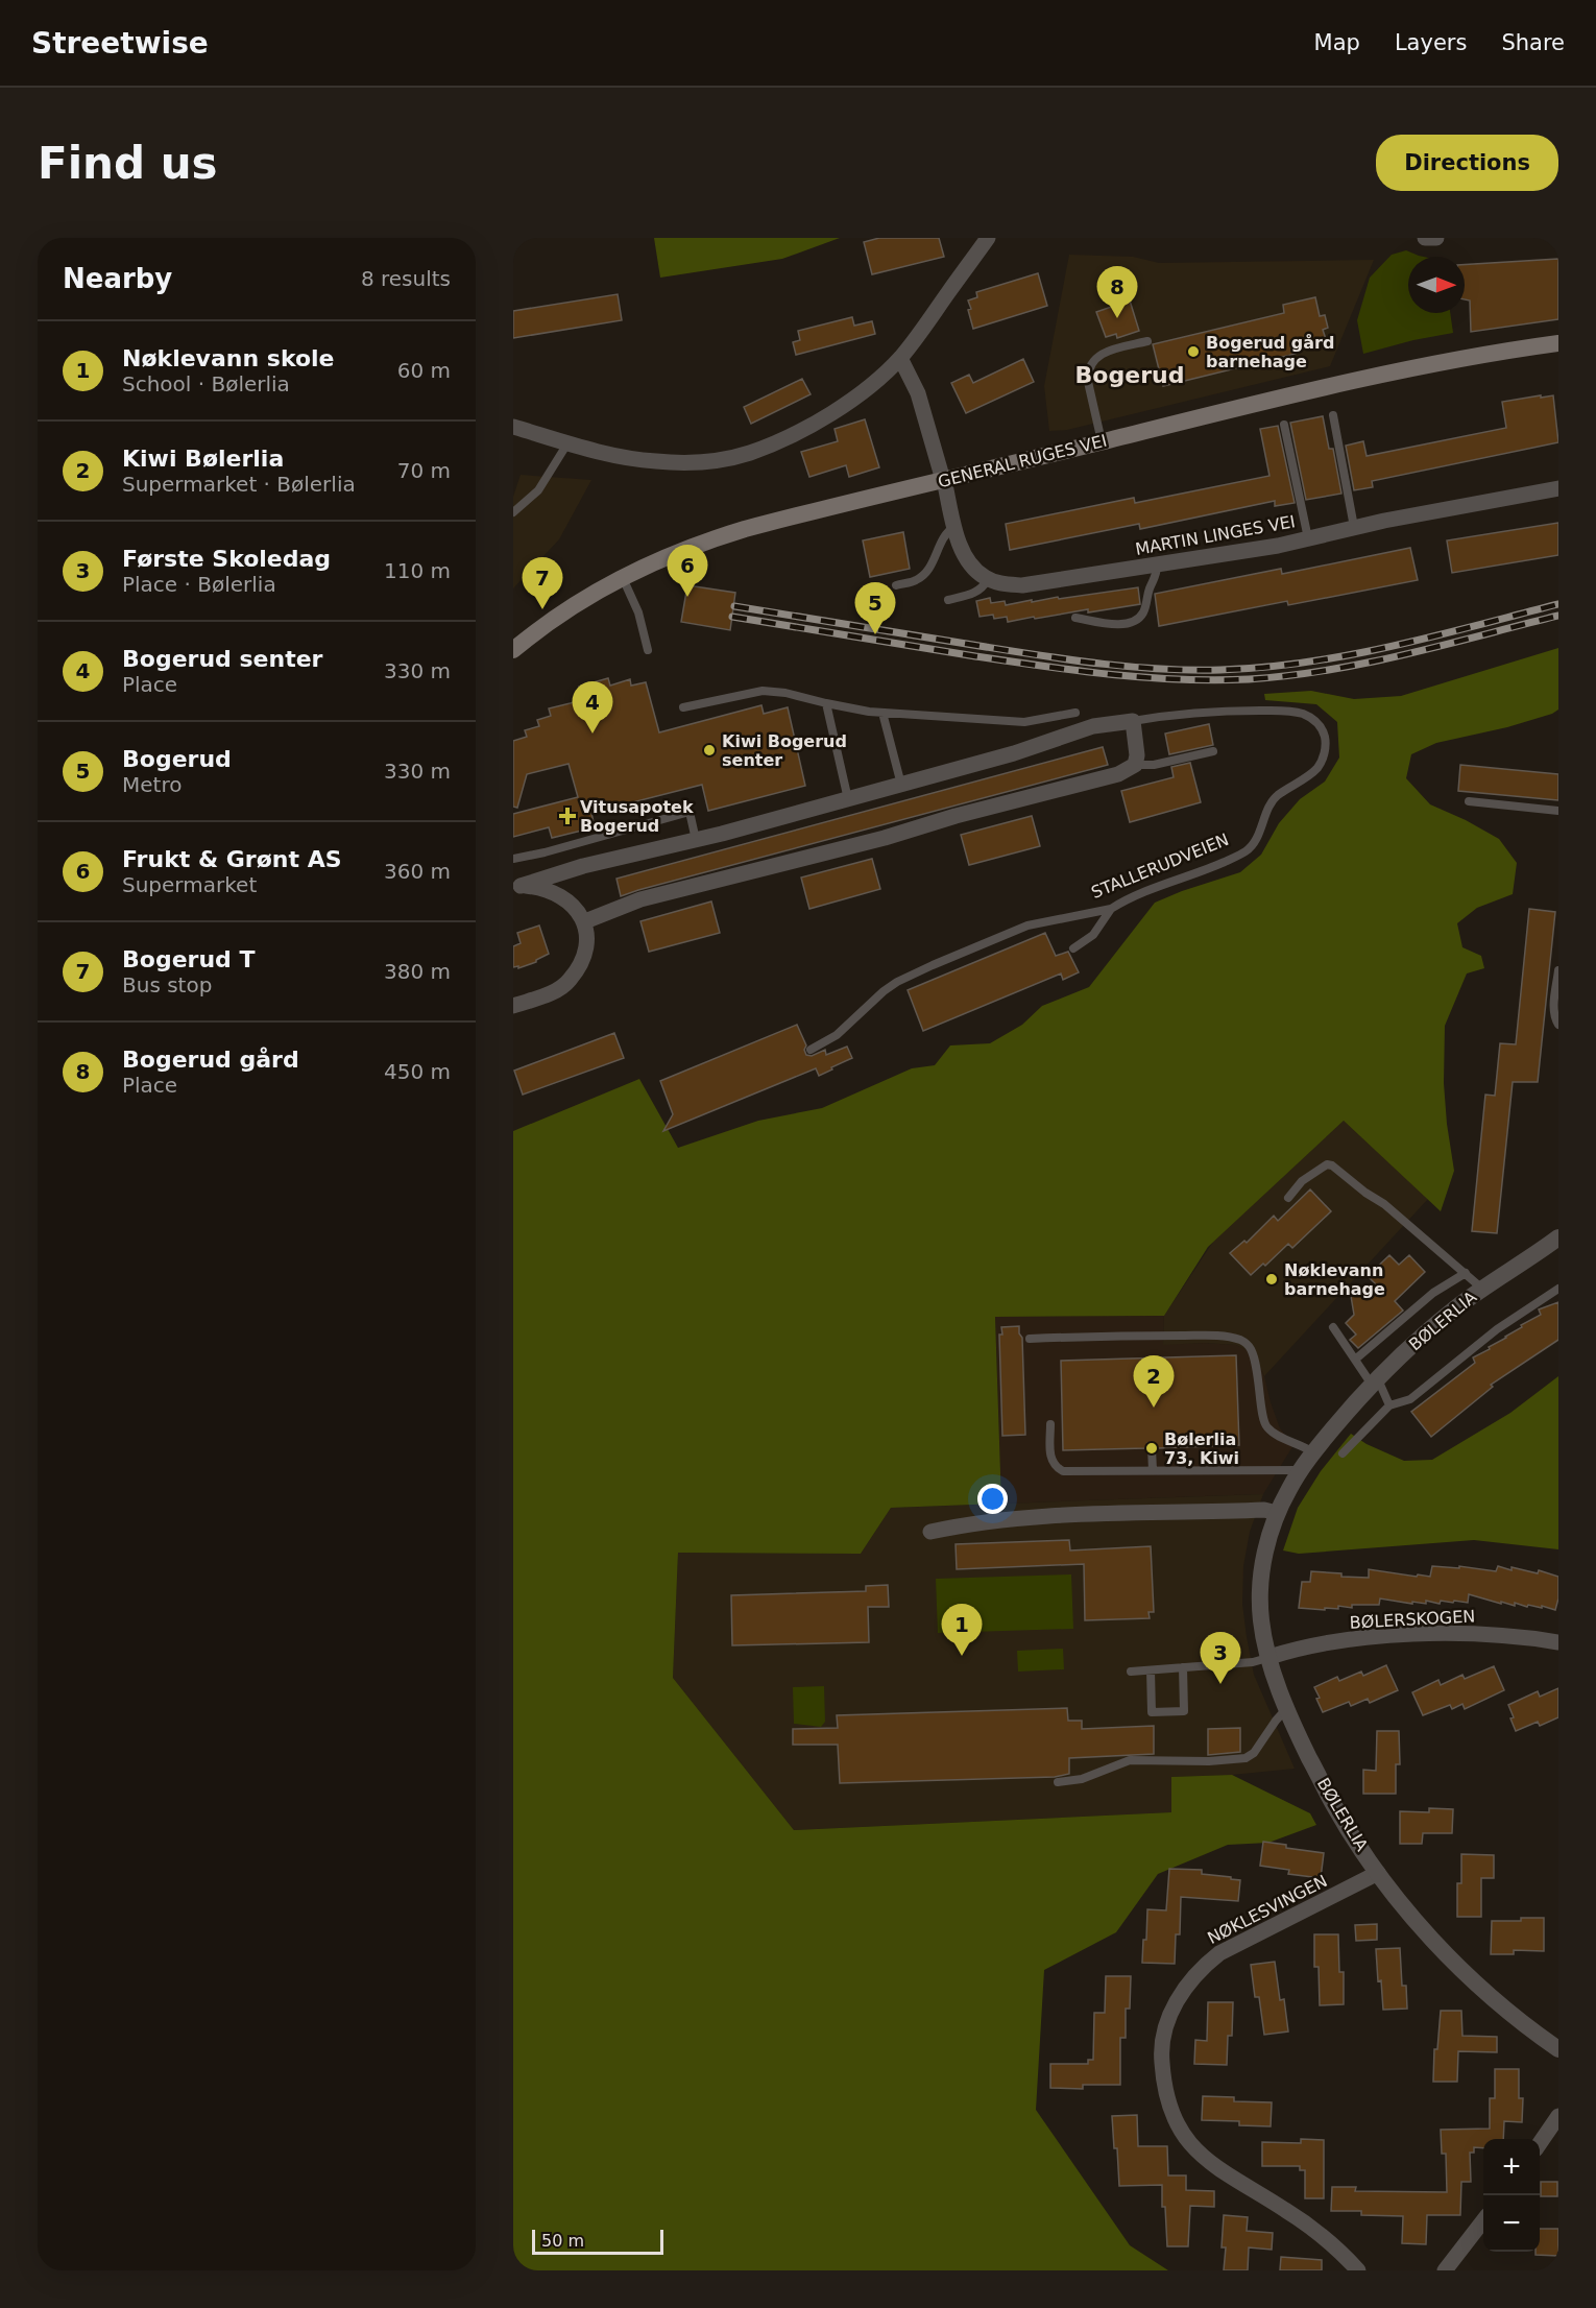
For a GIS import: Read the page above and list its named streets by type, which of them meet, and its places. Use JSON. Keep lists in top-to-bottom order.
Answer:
{
  "streets": {
    "main road": ["GENERAL RUGES VEI"],
    "street": [
      "MARTIN LINGES VEI",
      "STALLERUDVEIEN",
      "BØLERLIA",
      "BØLERSKOGEN",
      "NØKLESVINGEN"
    ]
  },
  "crossings": [
    ["BØLERLIA", "BØLERSKOGEN"],
    ["BØLERLIA", "NØKLESVINGEN"]
  ],
  "districts": ["Bogerud"],
  "places": {
    "other": [
      "Bogerud gård barnehage",
      "Kiwi Bogerud senter",
      "Nøklevann barnehage",
      "Bølerlia 73, Kiwi"
    ],
    "health": ["Vitusapotek Bogerud"]
  },
  "scale_bar": "50 m",
  "north": "right",
  "page": {
    "header": "Streetwise",
    "nav": ["Map", "Layers", "Share"],
    "buttons": "Directions",
    "title": "Find us",
    "heading": ["Nearby", "8 results"],
    "pins": [
      "8",
      "6",
      "7",
      "5",
      "4",
      "2",
      "1",
      "3"
    ],
    "list": [
      {
        "mark": "1",
        "name": "Nøklevann skole",
        "note": "School · Bølerlia",
        "value": "60 m"
      },
      {
        "mark": "2",
        "name": "Kiwi Bølerlia",
        "note": "Supermarket · Bølerlia",
        "value": "70 m"
      },
      {
        "mark": "3",
        "name": "Første Skoledag",
        "note": "Place · Bølerlia",
        "value": "110 m"
      },
      {
        "mark": "4",
        "name": "Bogerud senter",
        "note": "Place",
        "value": "330 m"
      },
      {
        "mark": "5",
        "name": "Bogerud",
        "note": "Metro",
        "value": "330 m"
      },
      {
        "mark": "6",
        "name": "Frukt & Grønt AS",
        "note": "Supermarket",
        "value": "360 m"
      },
      {
        "mark": "7",
        "name": "Bogerud T",
        "note": "Bus stop",
        "value": "380 m"
      },
      {
        "mark": "8",
        "name": "Bogerud gård",
        "note": "Place",
        "value": "450 m"
      }
    ],
    "map_buttons": ["+", "−"],
    "scale": "50 m"
  }
}
